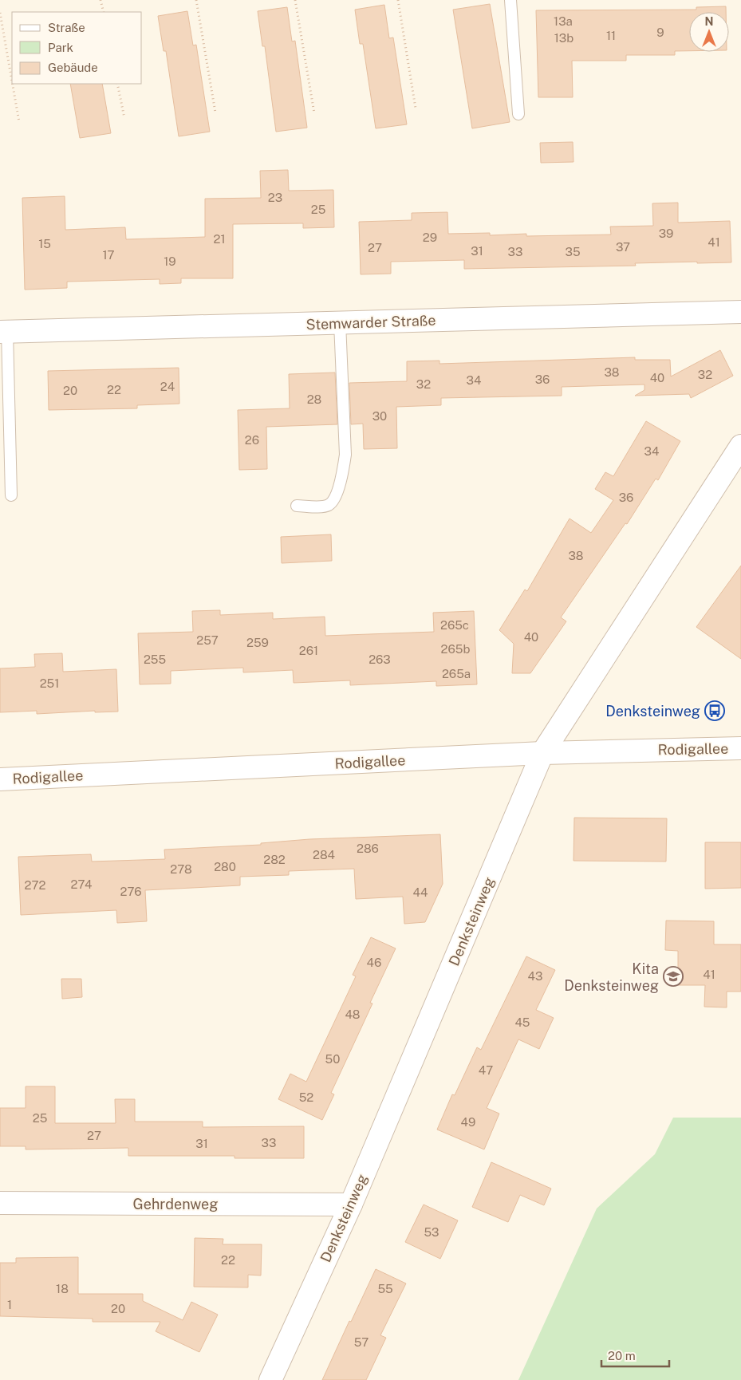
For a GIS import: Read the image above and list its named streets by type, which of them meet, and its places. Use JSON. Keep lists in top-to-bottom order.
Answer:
{
  "streets": {
    "street": [
      "Stemwarder Straße",
      "Rodigallee",
      "Denksteinweg",
      "Gehrdenweg"
    ]
  },
  "crossings": [
    ["Rodigallee", "Denksteinweg"],
    ["Denksteinweg", "Gehrdenweg"]
  ],
  "places": {
    "bus stop": ["Denksteinweg"],
    "school or university": ["Kita Denksteinweg"]
  },
  "house_numbers": [
    "13a",
    "9",
    "11",
    "13b",
    "23",
    "25",
    "39",
    "29",
    "21",
    "41",
    "15",
    "37",
    "27",
    "31",
    "33",
    "35",
    "17",
    "19",
    "38",
    "32",
    "40",
    "36",
    "34",
    "32",
    "24",
    "22",
    "20",
    "28",
    "30",
    "26",
    "34",
    "36",
    "38",
    "265c",
    "40",
    "257",
    "259",
    "265b",
    "261",
    "255",
    "263",
    "265a",
    "251",
    "286",
    "284",
    "282",
    "280",
    "278",
    "274",
    "272",
    "276",
    "44",
    "46",
    "41",
    "43",
    "48",
    "45",
    "50",
    "47",
    "52",
    "25",
    "49",
    "27",
    "33",
    "31",
    "53",
    "22",
    "18",
    "55",
    "1",
    "20",
    "57"
  ],
  "legend": ["Straße", "Park", "Gebäude"],
  "scale_bar": "20 m",
  "north": "top"
}
